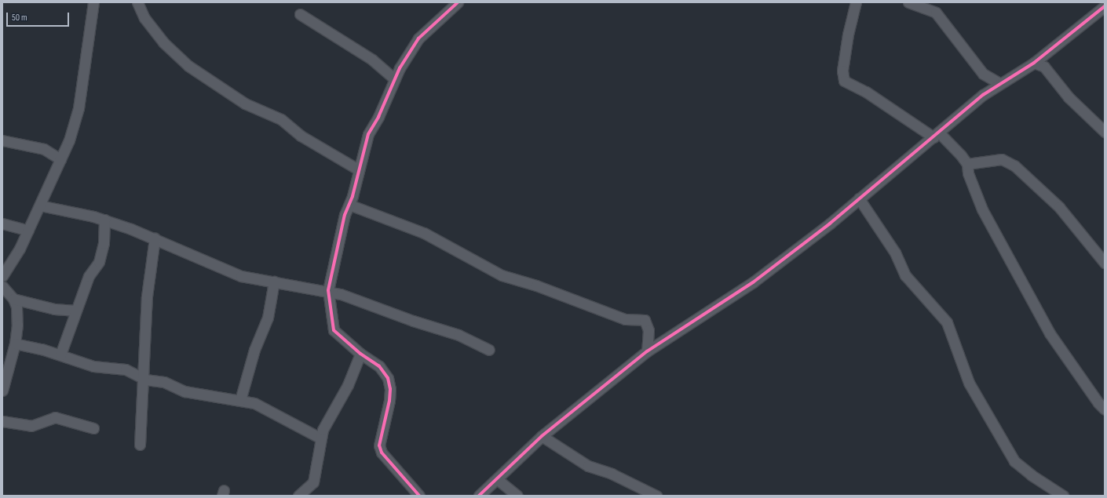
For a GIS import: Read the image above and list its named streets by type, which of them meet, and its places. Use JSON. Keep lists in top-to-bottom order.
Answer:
{
  "scale_bar": "50 m"
}
